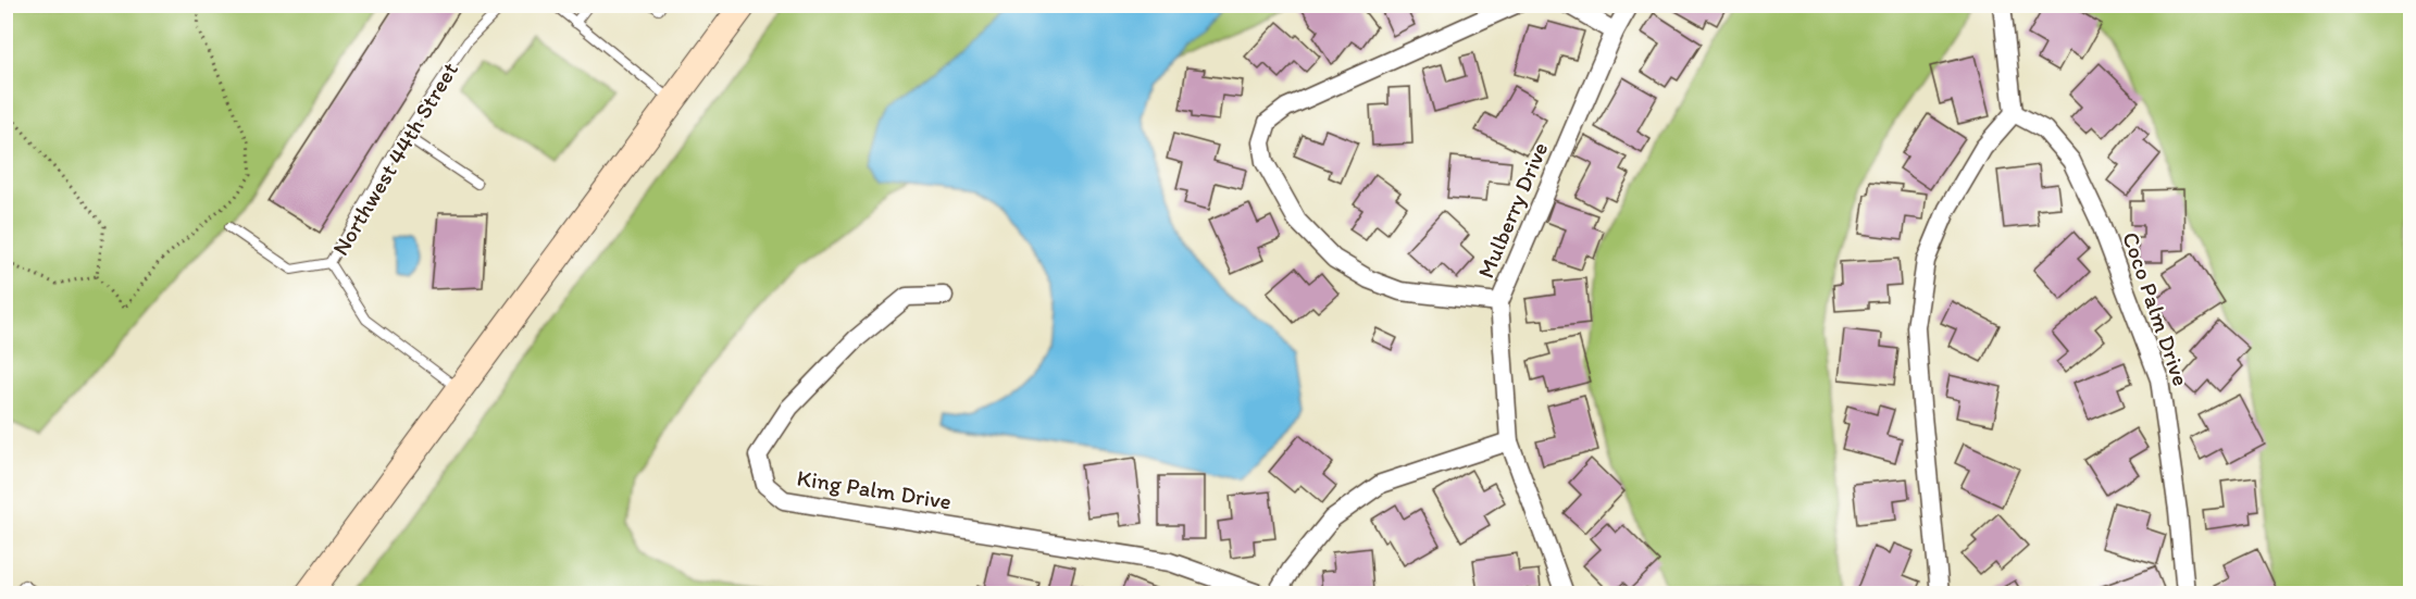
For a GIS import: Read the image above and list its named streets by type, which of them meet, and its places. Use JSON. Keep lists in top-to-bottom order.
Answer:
{
  "streets": {
    "street": ["Mulberry Drive", "Coco Palm Drive", "King Palm Drive"],
    "lane": ["Northwest 44th Street"]
  }
}
